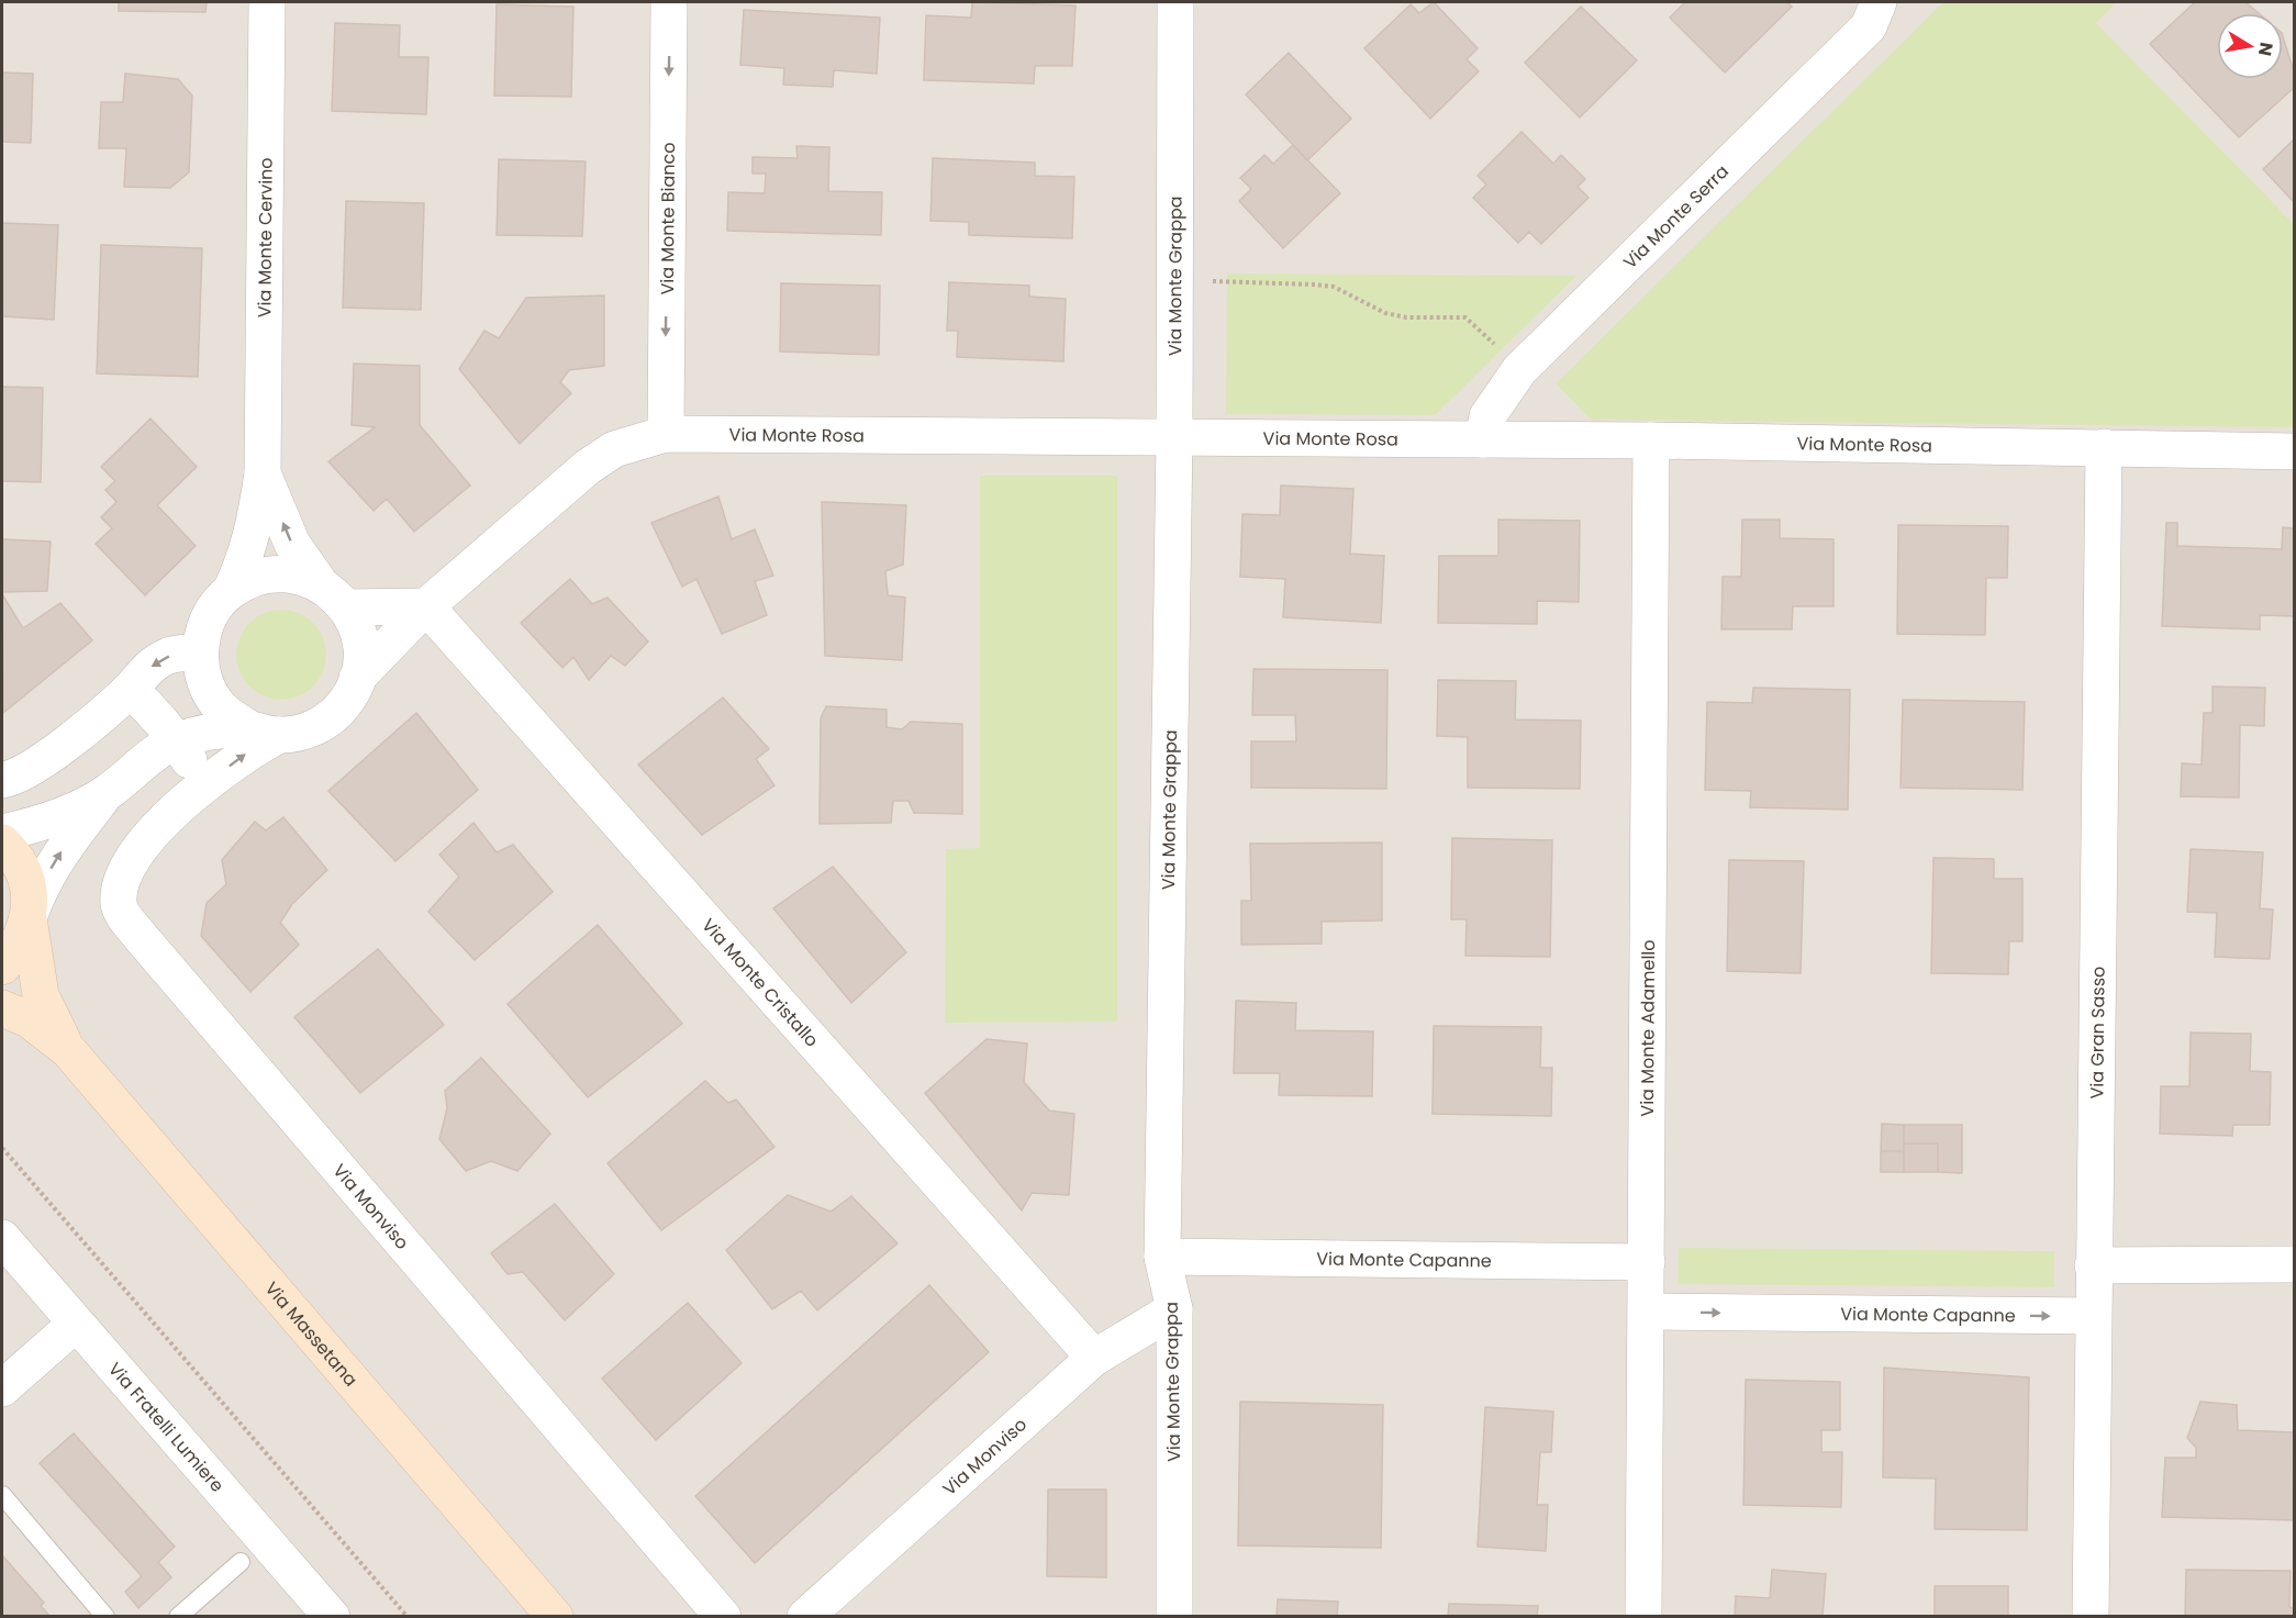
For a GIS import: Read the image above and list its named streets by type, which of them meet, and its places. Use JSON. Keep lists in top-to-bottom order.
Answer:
{
  "streets": {
    "main road": ["Via Massetana"],
    "street": [
      "Via Monte Bianco",
      "Via Monte Serra",
      "Via Monte Cervino",
      "Via Monte Grappa",
      "Via Monte Rosa",
      "Via Monte Cristallo",
      "Via Monte Adamello",
      "Via Gran Sasso",
      "Via Monviso",
      "Via Monte Capanne",
      "Via Fratelli Lumiere"
    ]
  },
  "crossings": [
    ["Via Monte Bianco", "Via Monte Rosa"],
    ["Via Monte Serra", "Via Monte Rosa"],
    ["Via Monte Cervino", "Via Monte Rosa"],
    ["Via Monte Cervino", "Via Monviso"],
    ["Via Monte Grappa", "Via Monte Rosa"],
    ["Via Monte Grappa", "Via Monviso"],
    ["Via Monte Grappa", "Via Monte Capanne"],
    ["Via Monte Rosa", "Via Monte Cristallo"],
    ["Via Monte Rosa", "Via Monte Adamello"],
    ["Via Monte Rosa", "Via Gran Sasso"],
    ["Via Monte Rosa", "Via Monviso"],
    ["Via Monte Rosa", "Via Massetana"],
    ["Via Monte Cristallo", "Via Monviso"],
    ["Via Monte Adamello", "Via Monte Capanne"],
    ["Via Gran Sasso", "Via Monte Capanne"]
  ],
  "one_way": ["Via Monte Bianco", "Via Monte Capanne"],
  "north": "right"
}
